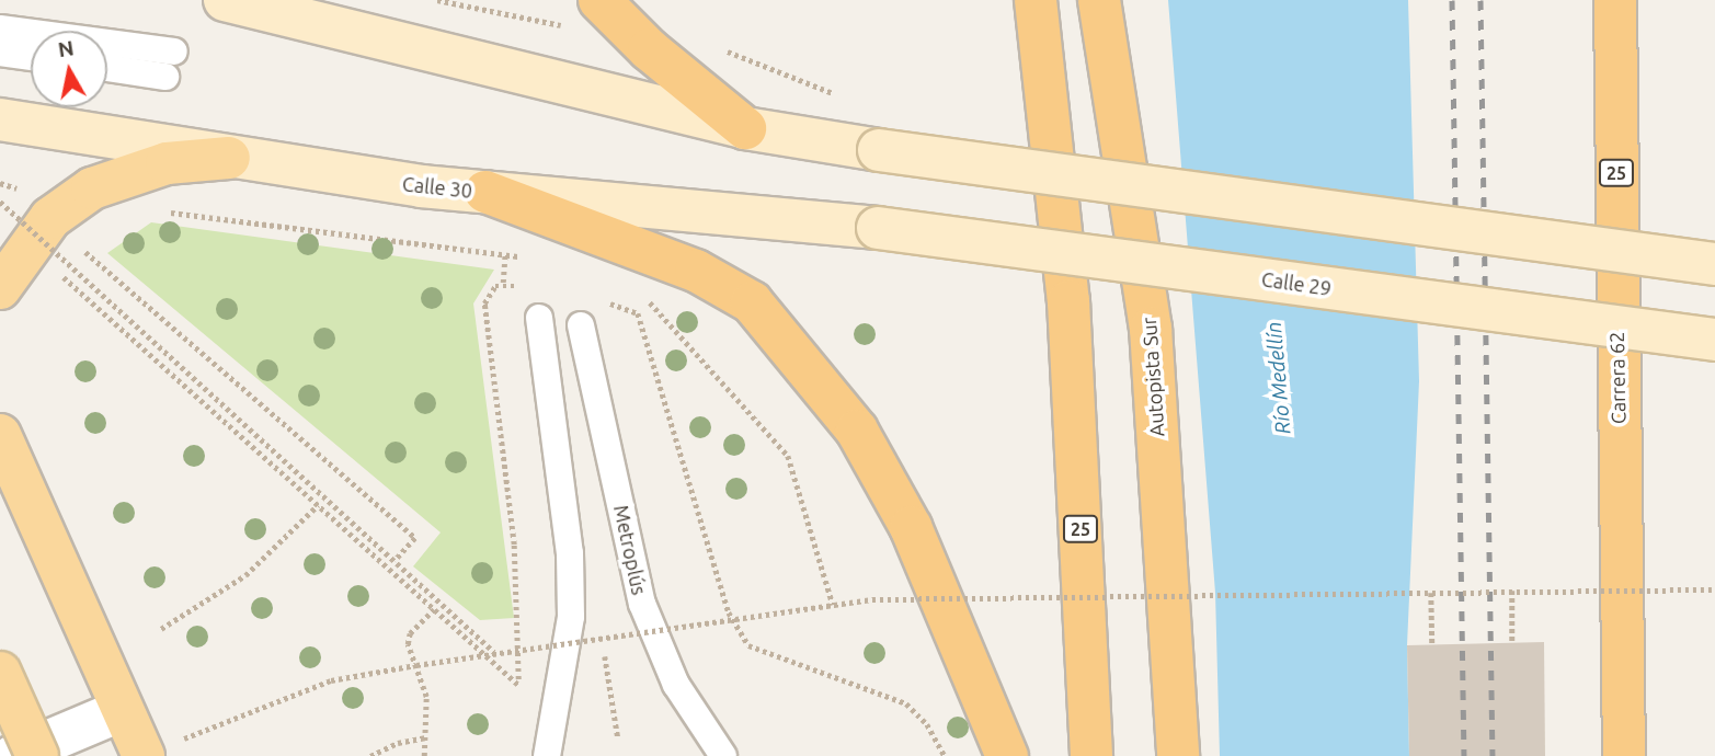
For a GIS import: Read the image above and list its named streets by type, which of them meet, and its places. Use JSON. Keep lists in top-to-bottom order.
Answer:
{
  "streets": {
    "highway": ["25", "Autopista Sur", "Carrera 62"],
    "main road": ["Calle 30", "Calle 29"],
    "lane": ["Metroplús"]
  },
  "crossings": [
    ["Calle 30", "Calle 29"]
  ],
  "water": ["Río Medellín"],
  "north": "top"
}
